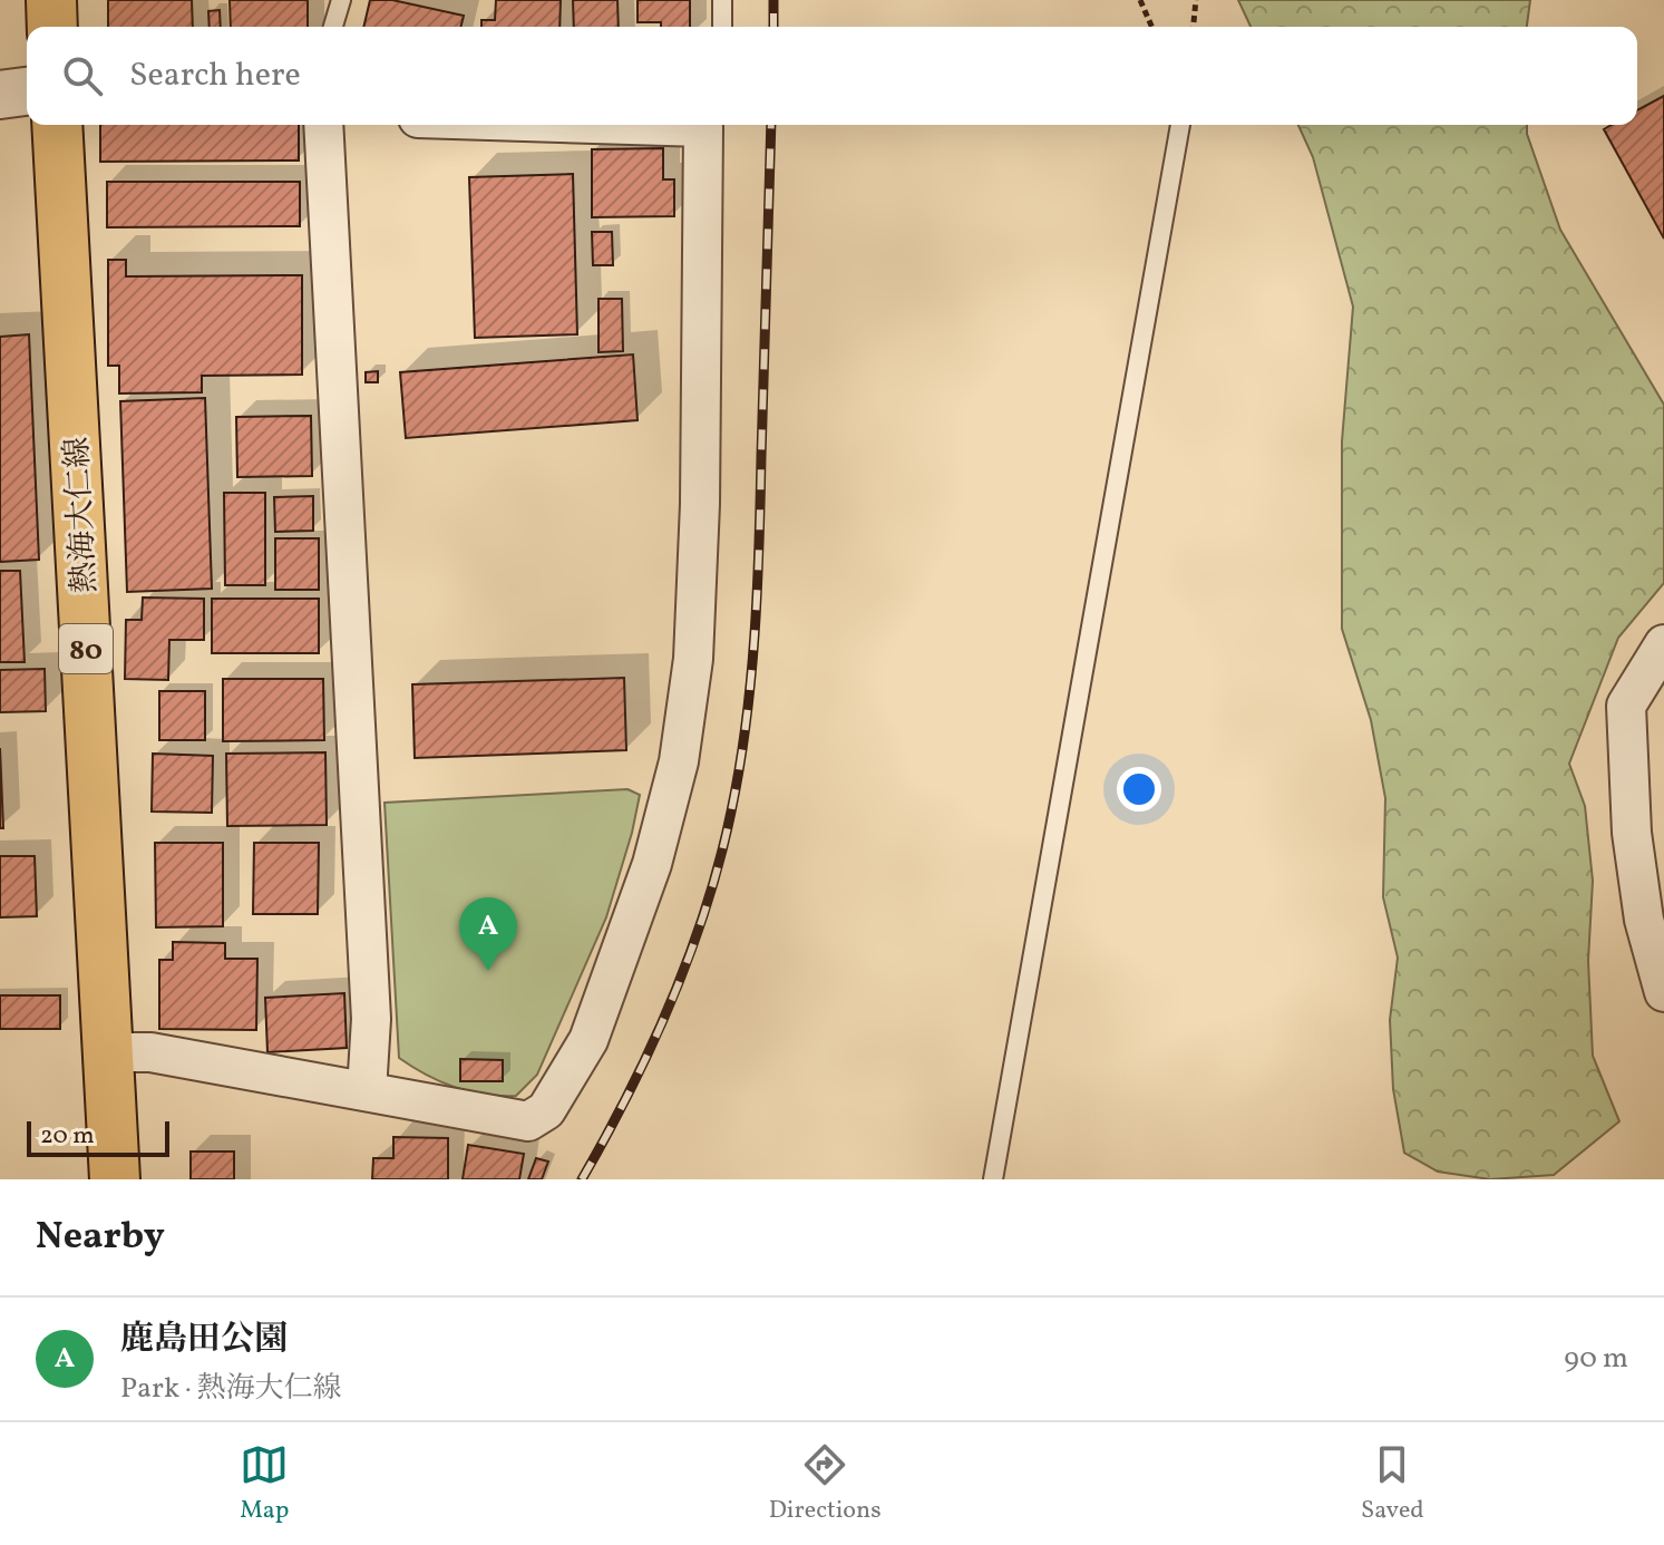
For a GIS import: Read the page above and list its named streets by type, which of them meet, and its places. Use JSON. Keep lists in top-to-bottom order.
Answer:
{
  "streets": {
    "main road": ["熱海大仁線", "80"]
  },
  "scale_bar": "20 m",
  "page": {
    "search": "Search here",
    "pins": "A",
    "scale": "20 m",
    "heading": "Nearby",
    "list": [
      {
        "mark": "A",
        "name": "鹿島田公園",
        "note": "Park · 熱海大仁線",
        "value": "90 m"
      }
    ],
    "nav": ["Map", "Directions", "Saved"]
  }
}
